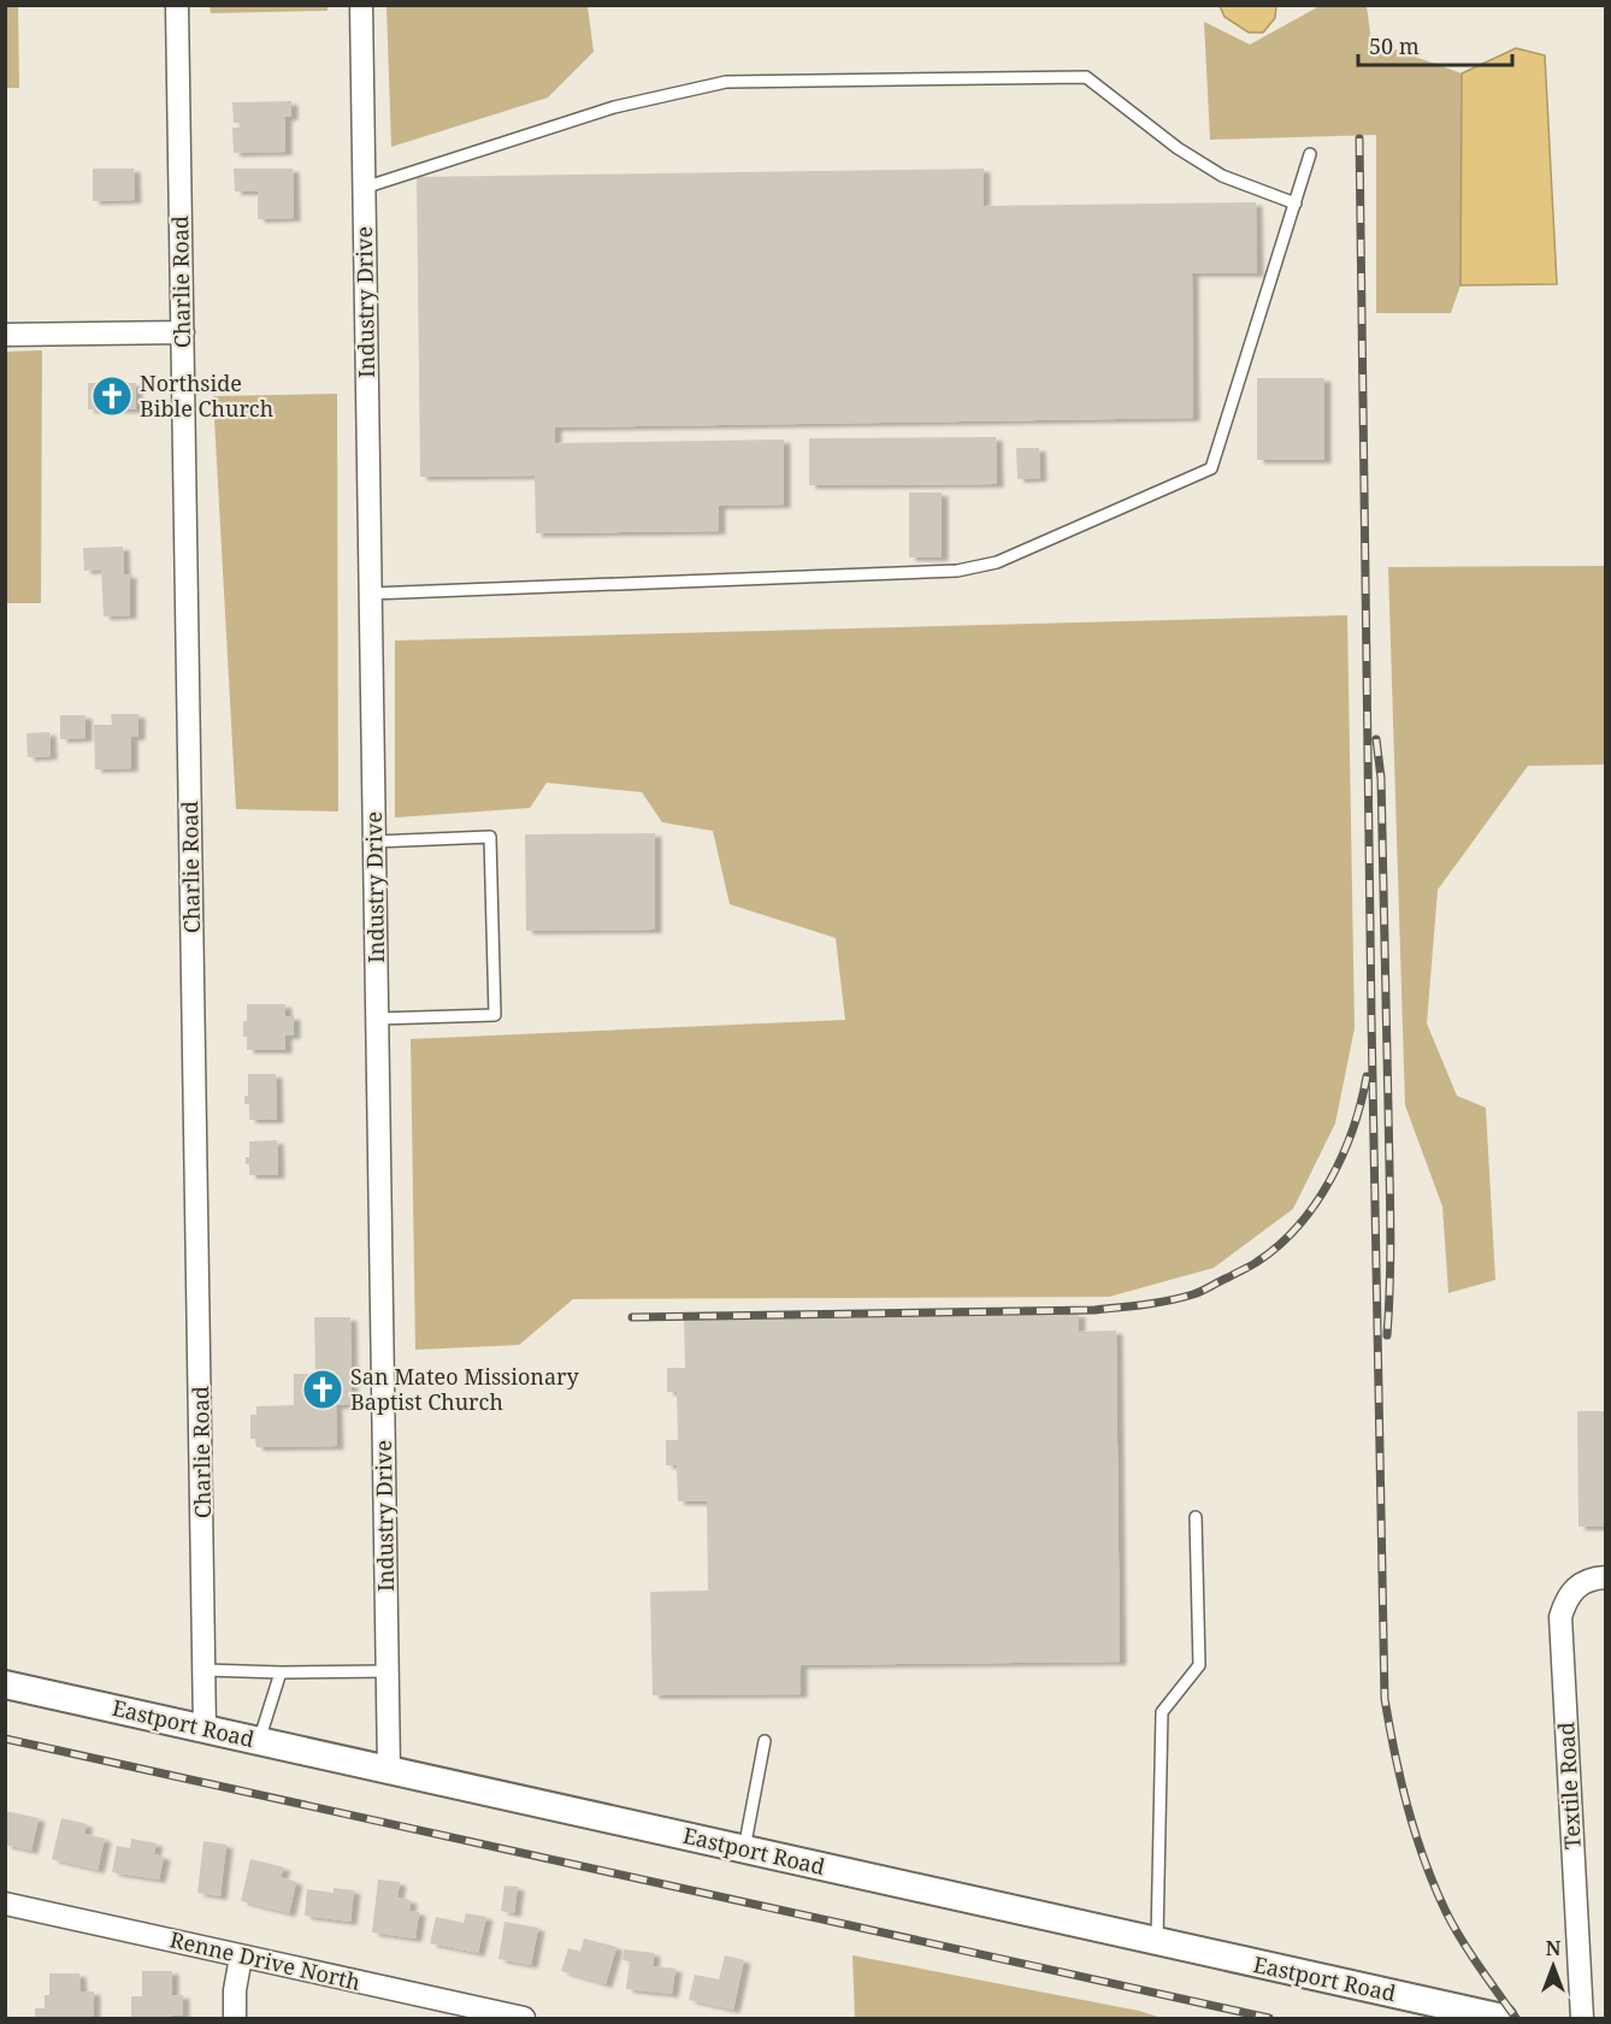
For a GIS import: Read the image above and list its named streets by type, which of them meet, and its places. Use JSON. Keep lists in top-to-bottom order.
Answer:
{
  "streets": {
    "street": [
      "Charlie Road",
      "Industry Drive",
      "Eastport Road",
      "Textile Road",
      "Renne Drive North"
    ]
  },
  "crossings": [
    ["Charlie Road", "Eastport Road"],
    ["Industry Drive", "Eastport Road"]
  ],
  "places": {
    "church": ["Northside Bible Church", "San Mateo Missionary Baptist Church"]
  },
  "scale_bar": "50 m",
  "north": "top"
}
